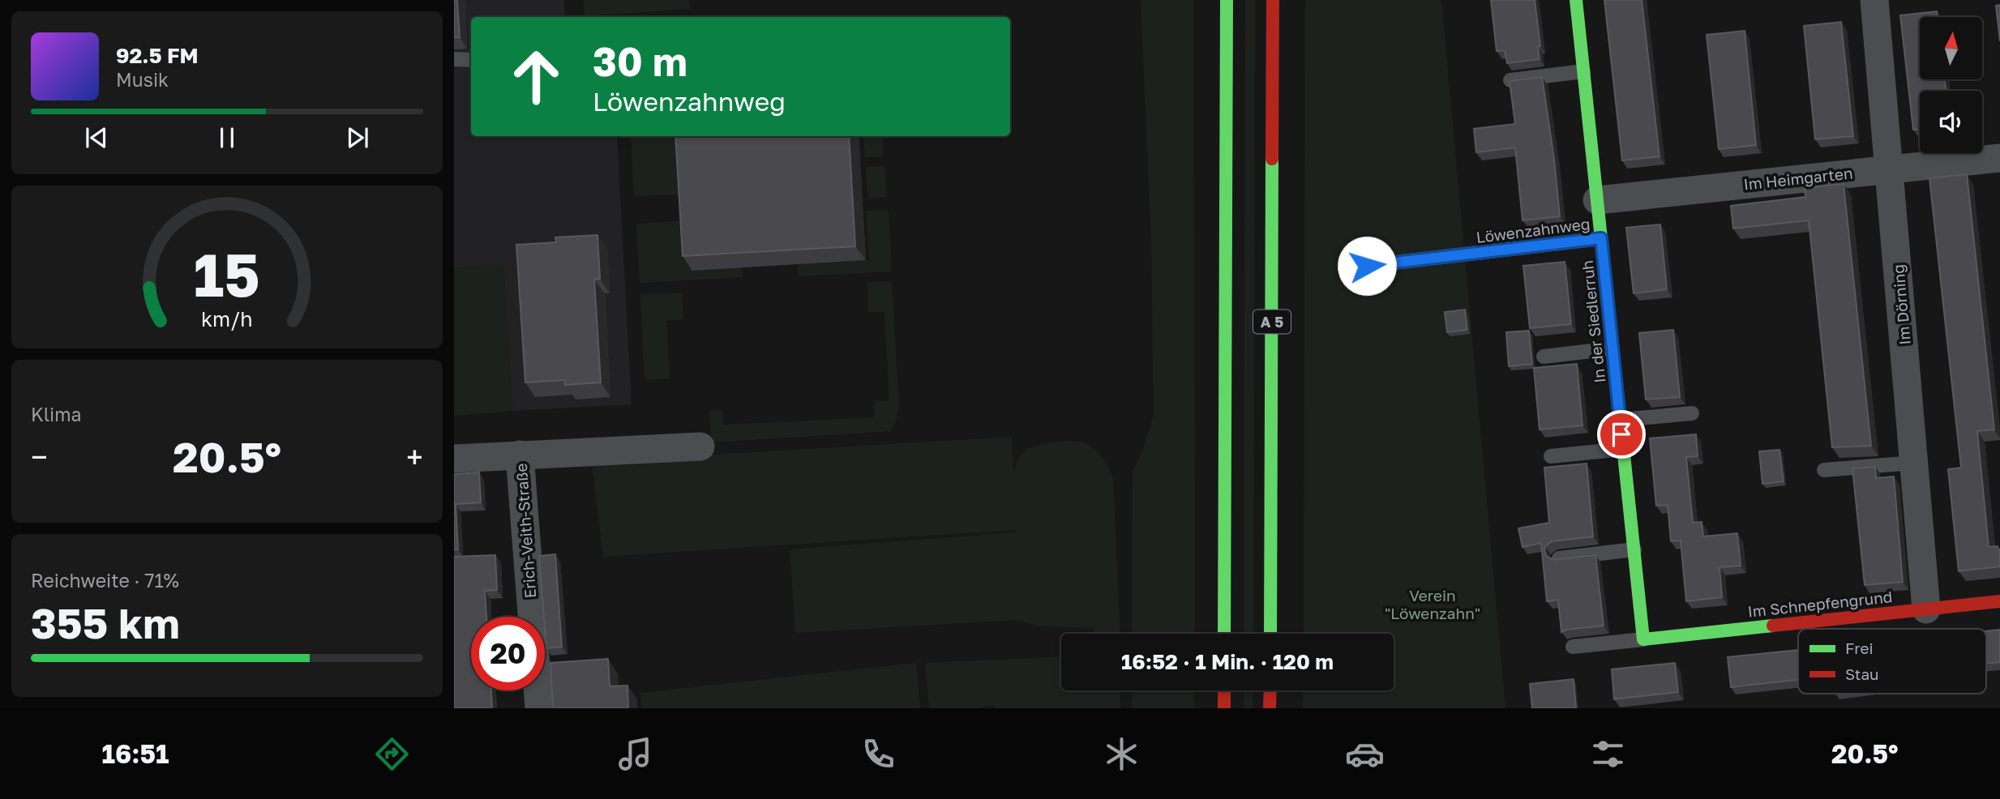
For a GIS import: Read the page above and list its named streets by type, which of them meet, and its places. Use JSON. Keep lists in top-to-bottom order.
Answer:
{
  "streets": {
    "main road": ["A 5", "In der Siedlerruh", "Im Schnepfengrund"],
    "street": ["Im Heimgarten", "Im Dörning", "Erich-Veith-Straße"],
    "lane": ["Löwenzahnweg"]
  },
  "crossings": [
    ["Im Heimgarten", "Im Dörning"],
    ["Im Heimgarten", "In der Siedlerruh"],
    ["Löwenzahnweg", "In der Siedlerruh"],
    ["Im Dörning", "Im Schnepfengrund"],
    ["In der Siedlerruh", "Im Schnepfengrund"]
  ],
  "parks": ["Verein \"Löwenzahn\""],
  "legend": ["Frei", "Stau"],
  "north": "top",
  "page": {
    "turn": ["30 m", "Löwenzahnweg"],
    "song": ["92.5 FM", "Musik"],
    "tile": [
      "Klima",
      ["Reichweite · 71%", "355 km"]
    ],
    "heat": ["−", "20.5°", "+"],
    "limit": "20",
    "trip": "16:52 · 1 Min. · 120 m",
    "tabs": ["16:51", "20.5°"],
    "gauge": ["15", "km/h"]
  }
}
